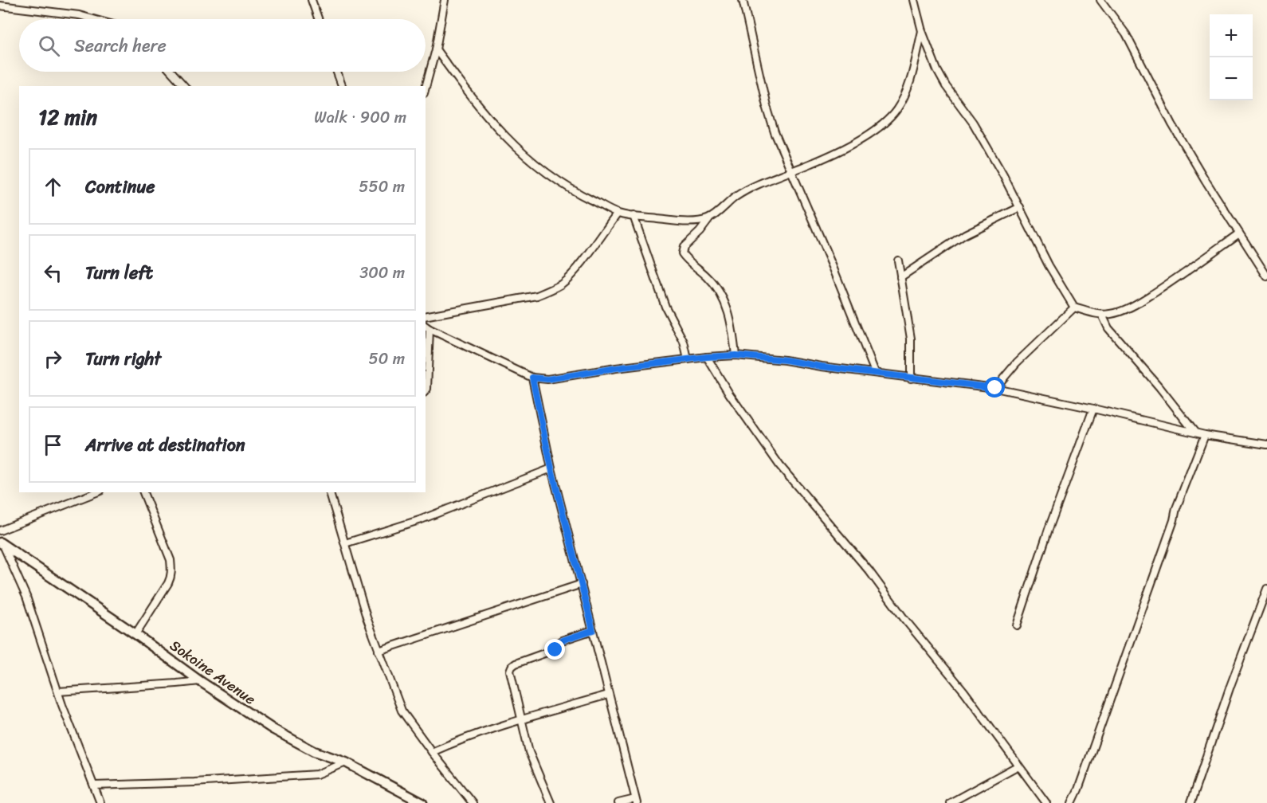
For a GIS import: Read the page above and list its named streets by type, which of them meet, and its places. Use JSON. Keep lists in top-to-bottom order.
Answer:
{
  "streets": {
    "street": ["Sokoine Avenue"]
  },
  "page": {
    "map_buttons": ["+", "−"],
    "search": "Search here",
    "heading": ["12 min", "Walk · 900 m"],
    "list": [
      ["Continue", "550 m"],
      ["Turn left", "300 m"],
      ["Turn right", "50 m"],
      "Arrive at destination"
    ]
  }
}
